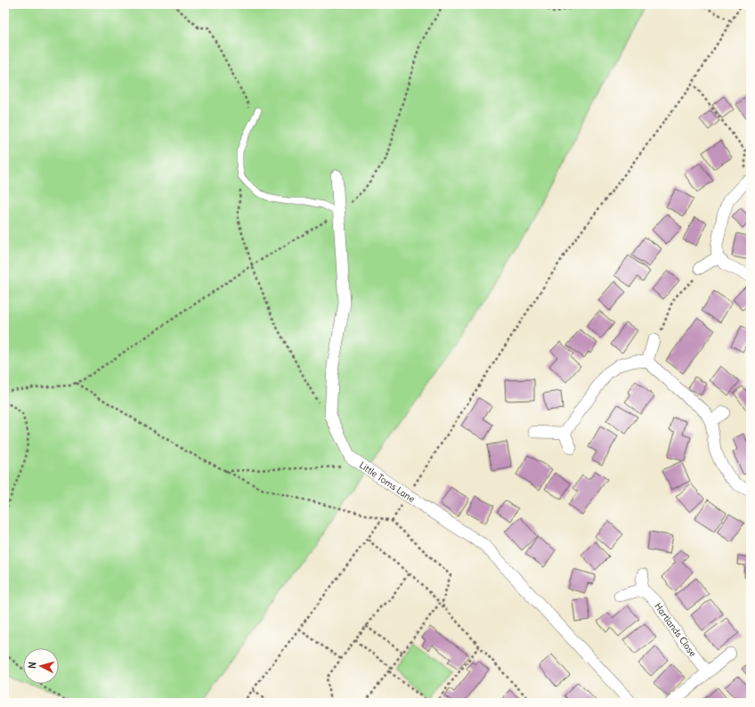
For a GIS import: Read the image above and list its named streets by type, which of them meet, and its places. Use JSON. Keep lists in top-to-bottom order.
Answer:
{
  "streets": {
    "street": ["Little Toms Lane", "Hartlands Close"]
  },
  "north": "left"
}
